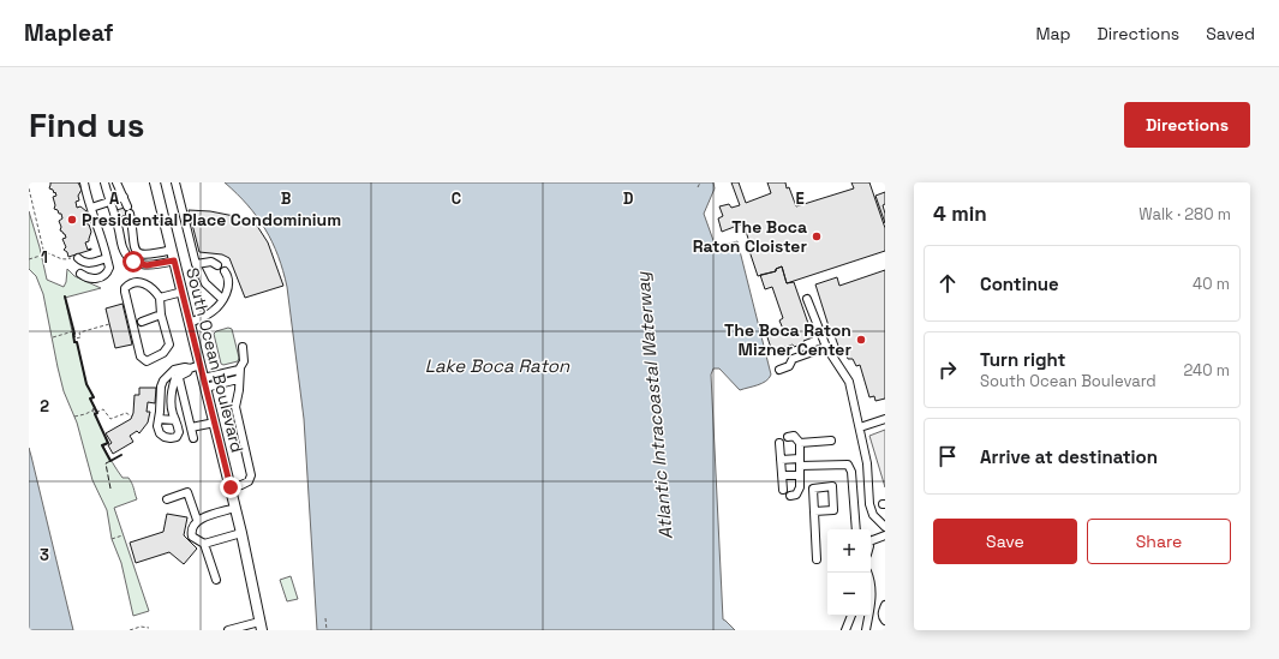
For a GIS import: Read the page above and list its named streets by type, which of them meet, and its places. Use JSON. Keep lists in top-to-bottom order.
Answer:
{
  "streets": {
    "main road": ["South Ocean Boulevard"]
  },
  "water": ["Lake Boca Raton", "Atlantic Intracoastal Waterway"],
  "places": ["Presidential Place Condominium", "The Boca Raton Cloister", "The Boca Raton Mizner Center"],
  "page": {
    "header": "Mapleaf",
    "nav": ["Map", "Directions", "Saved"],
    "buttons": [
      "Directions",
      ["Save", "Share"]
    ],
    "title": "Find us",
    "heading": ["4 min", "Walk · 280 m"],
    "list": [
      ["Continue", "40 m"],
      ["Turn right", "South Ocean Boulevard", "240 m"],
      "Arrive at destination"
    ],
    "map_buttons": ["+", "−"]
  },
  "grid": {
    "columns": [
      "A",
      "B",
      "C",
      "D",
      "E"
    ],
    "rows": ["1", "2", "3"]
  }
}
